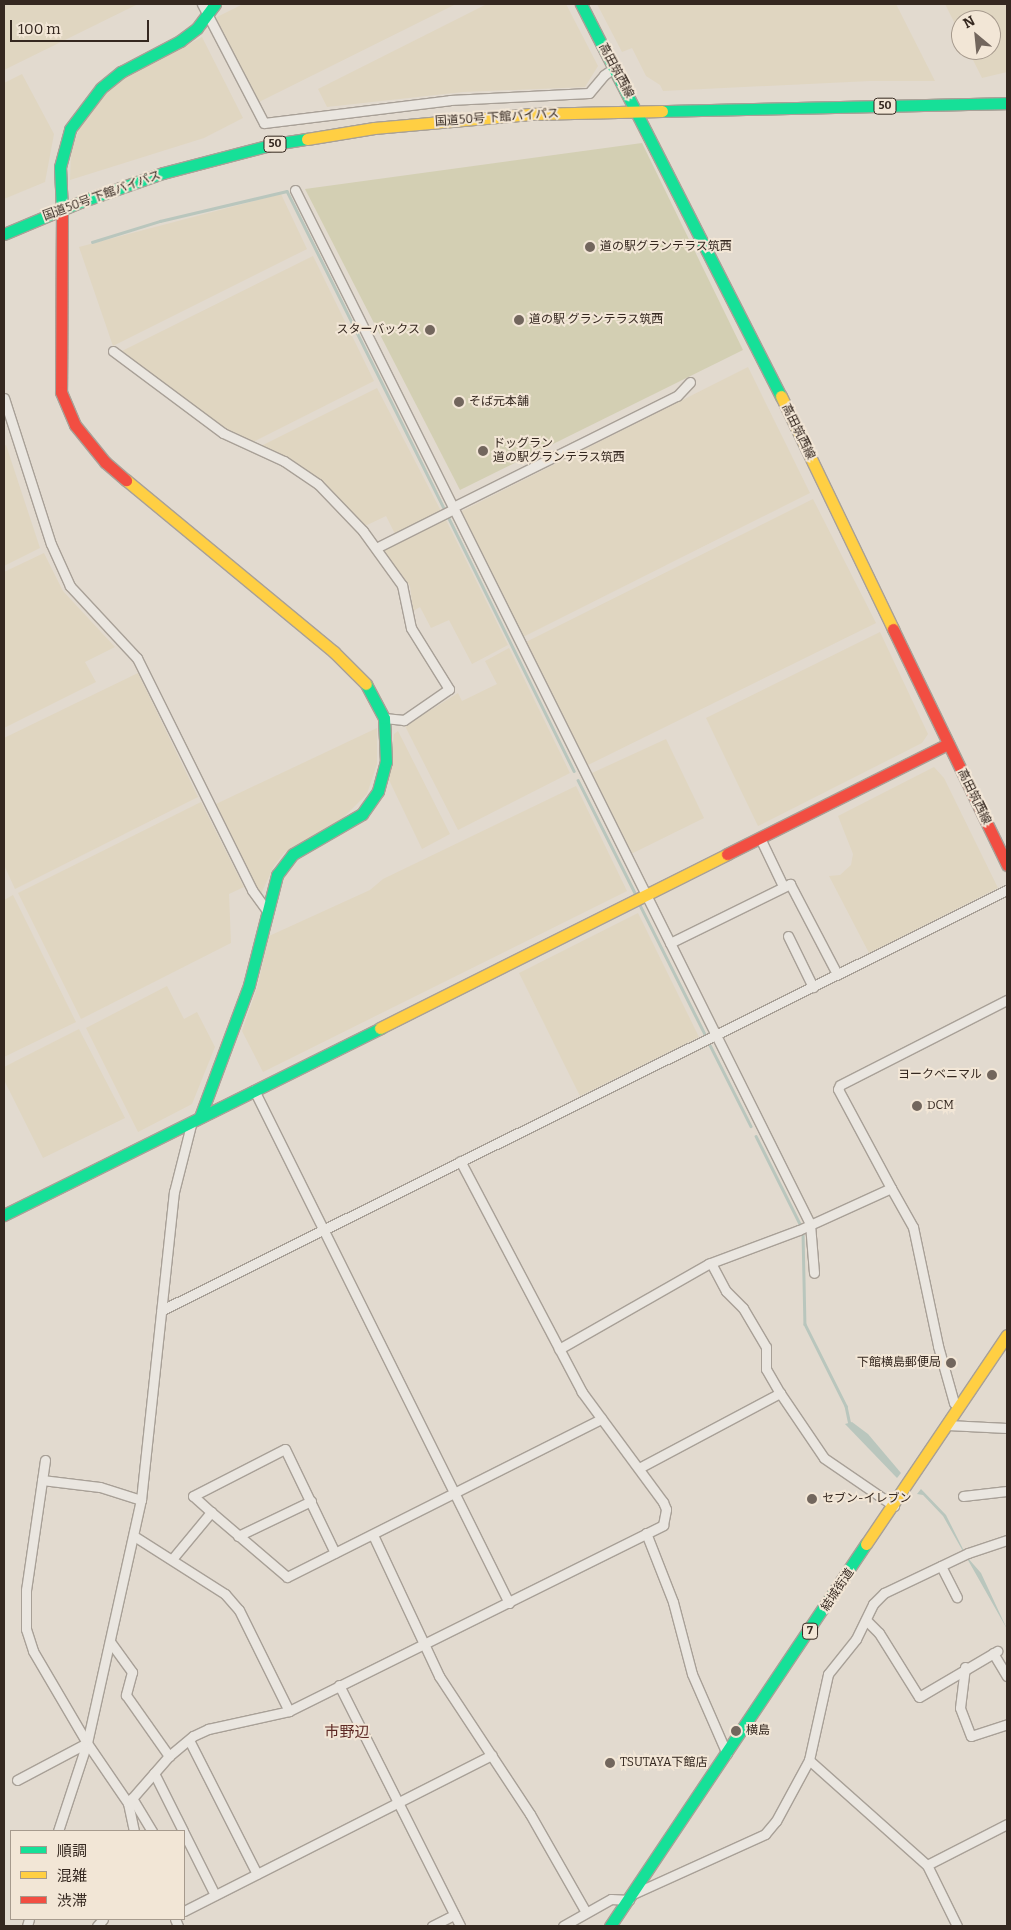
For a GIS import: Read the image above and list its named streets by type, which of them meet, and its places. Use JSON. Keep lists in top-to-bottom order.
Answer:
{
  "streets": {
    "main road": [
      "高田筑西線",
      "50",
      "国道50号 下館バイパス",
      "結城街道",
      "7"
    ]
  },
  "crossings": [
    ["高田筑西線", "国道50号 下館バイパス"]
  ],
  "districts": ["市野辺"],
  "places": [
    "道の駅グランテラス筑西",
    "道の駅 グランテラス筑西",
    "スターバックス",
    "そば元本舗",
    "ドッグラン 道の駅グランテラス筑西",
    "ヨークベニマル",
    "DCM",
    "下館横島郵便局",
    "セブン-イレブン",
    "横島",
    "TSUTAYA下館店"
  ],
  "legend": ["順調", "混雑", "渋滞"],
  "scale_bar": "100 m",
  "north": "top left"
}
